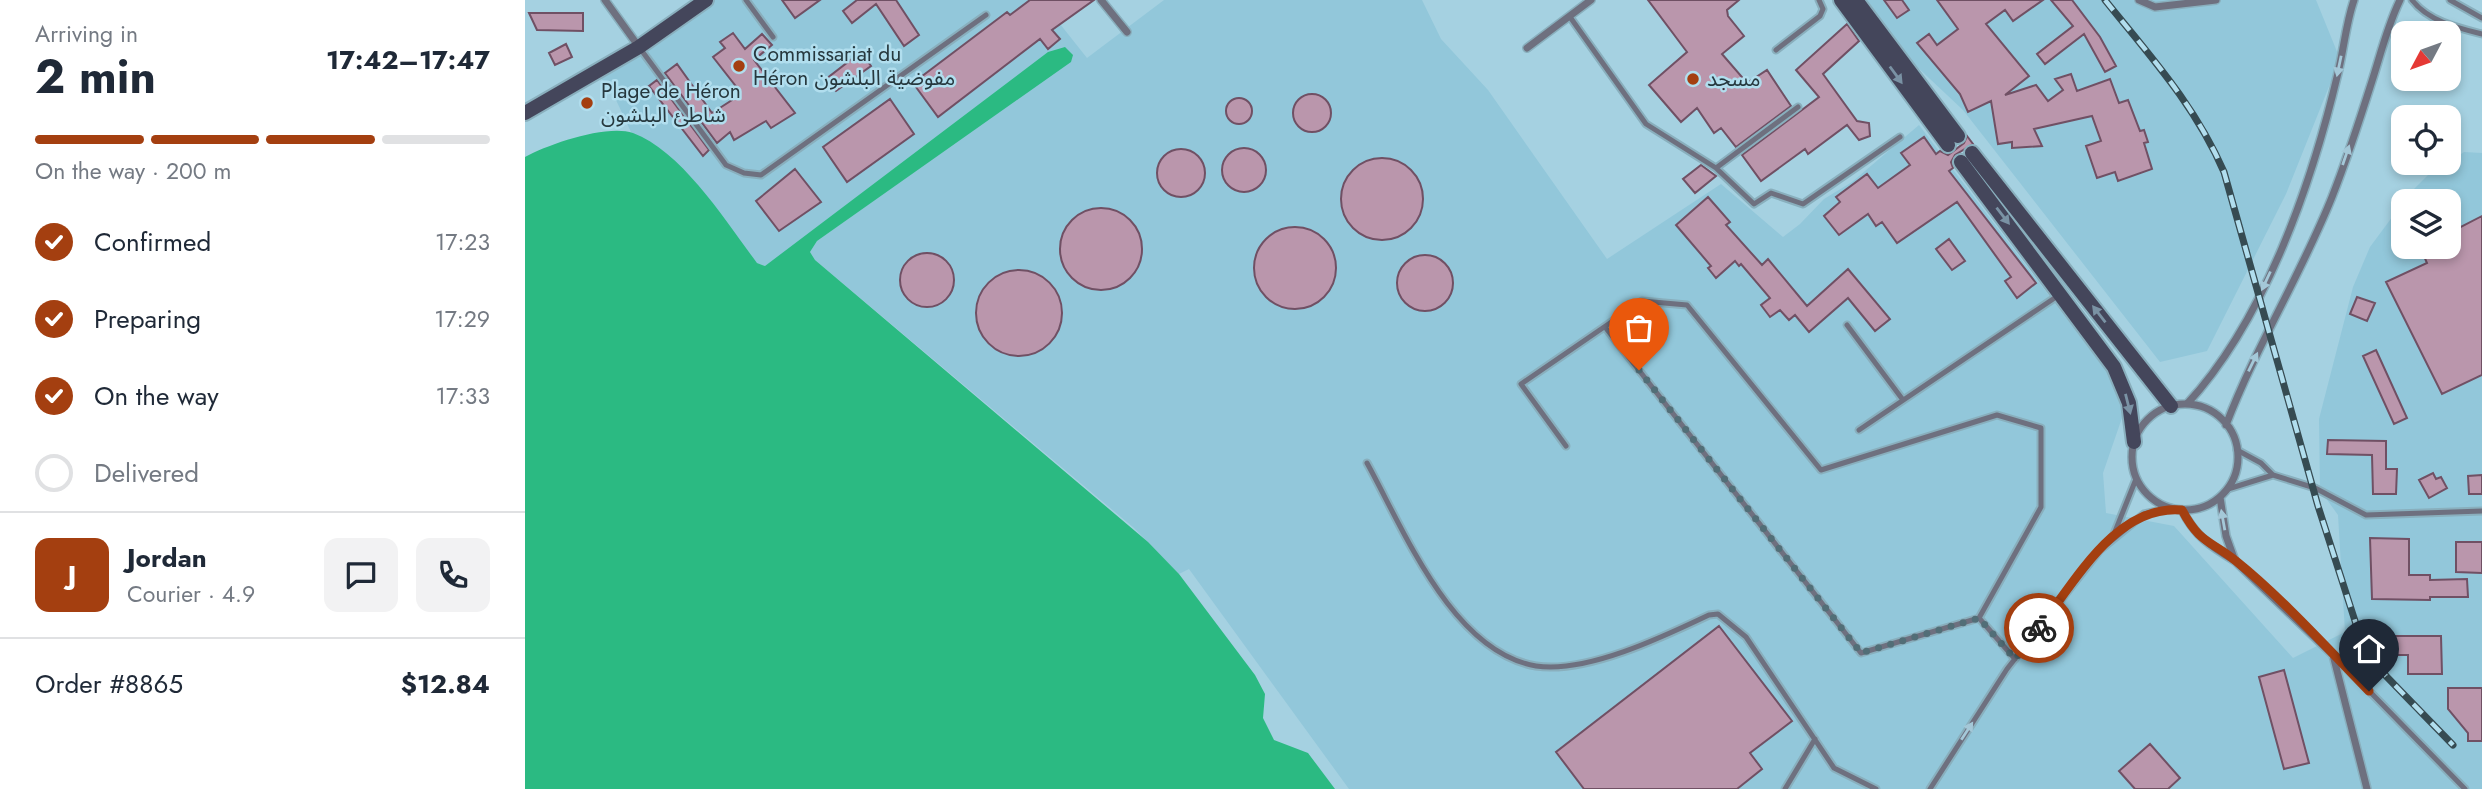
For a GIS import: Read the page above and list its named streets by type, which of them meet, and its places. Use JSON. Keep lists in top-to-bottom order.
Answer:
{
  "places": ["Commissariat du Héron مفوضية البلشون", "مسجد", "Plage de Héron شاطئ البلشون"],
  "north": "bottom left",
  "page": {
    "heading": ["2 min", "Arriving in", "17:42–17:47"],
    "panel": [
      "Jordan",
      "Courier · 4.9",
      "Order #8865",
      "$12.84"
    ],
    "bar": "On the way · 200 m",
    "list": [
      ["Confirmed", "17:23"],
      ["Preparing", "17:29"],
      ["On the way", "17:33"],
      "Delivered"
    ],
    "round": "J"
  }
}
